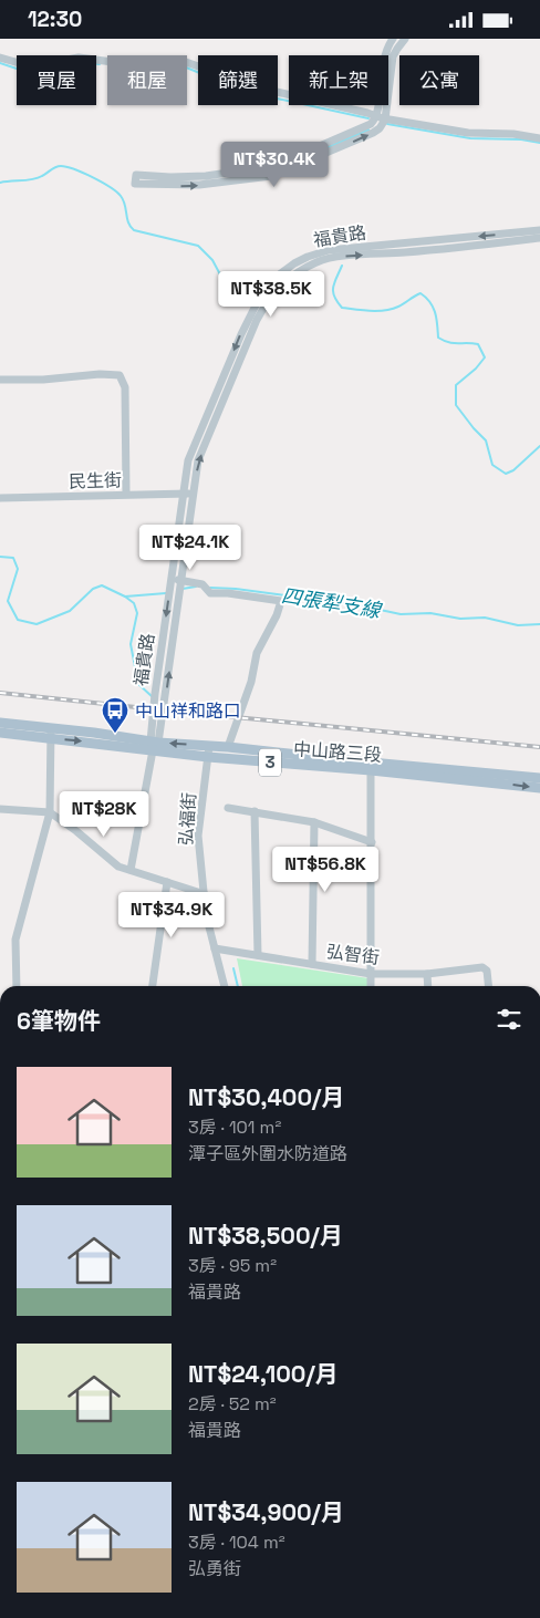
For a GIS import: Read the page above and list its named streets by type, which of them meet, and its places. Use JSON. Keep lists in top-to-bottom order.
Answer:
{
  "streets": {
    "main road": ["中山路三段", "3"],
    "street": [
      "福貴路",
      "民生街",
      "弘福街",
      "弘智街"
    ]
  },
  "crossings": [
    ["福貴路", "民生街"],
    ["福貴路", "中山路三段"],
    ["中山路三段", "弘福街"],
    ["弘福街", "弘智街"]
  ],
  "water": ["四張犁支線"],
  "places": {
    "bus stop": ["中山祥和路口"]
  },
  "page": {
    "status": "12:30",
    "chip": [
      "買屋",
      "租屋",
      "篩選",
      "新上架",
      "公寓"
    ],
    "price": [
      "NT$30.4K",
      "NT$38.5K",
      "NT$24.1K",
      "NT$28K",
      "NT$56.8K",
      "NT$34.9K"
    ],
    "heading": "6筆物件",
    "list": [
      {
        "name": "NT$30,400/月",
        "note": "3房 · 101 m² · 潭子區外圍水防道路"
      },
      {
        "name": "NT$38,500/月",
        "note": "3房 · 95 m² · 福貴路"
      },
      {
        "name": "NT$24,100/月",
        "note": "2房 · 52 m² · 福貴路"
      },
      {
        "name": "NT$34,900/月",
        "note": "3房 · 104 m² · 弘勇街"
      }
    ]
  }
}
